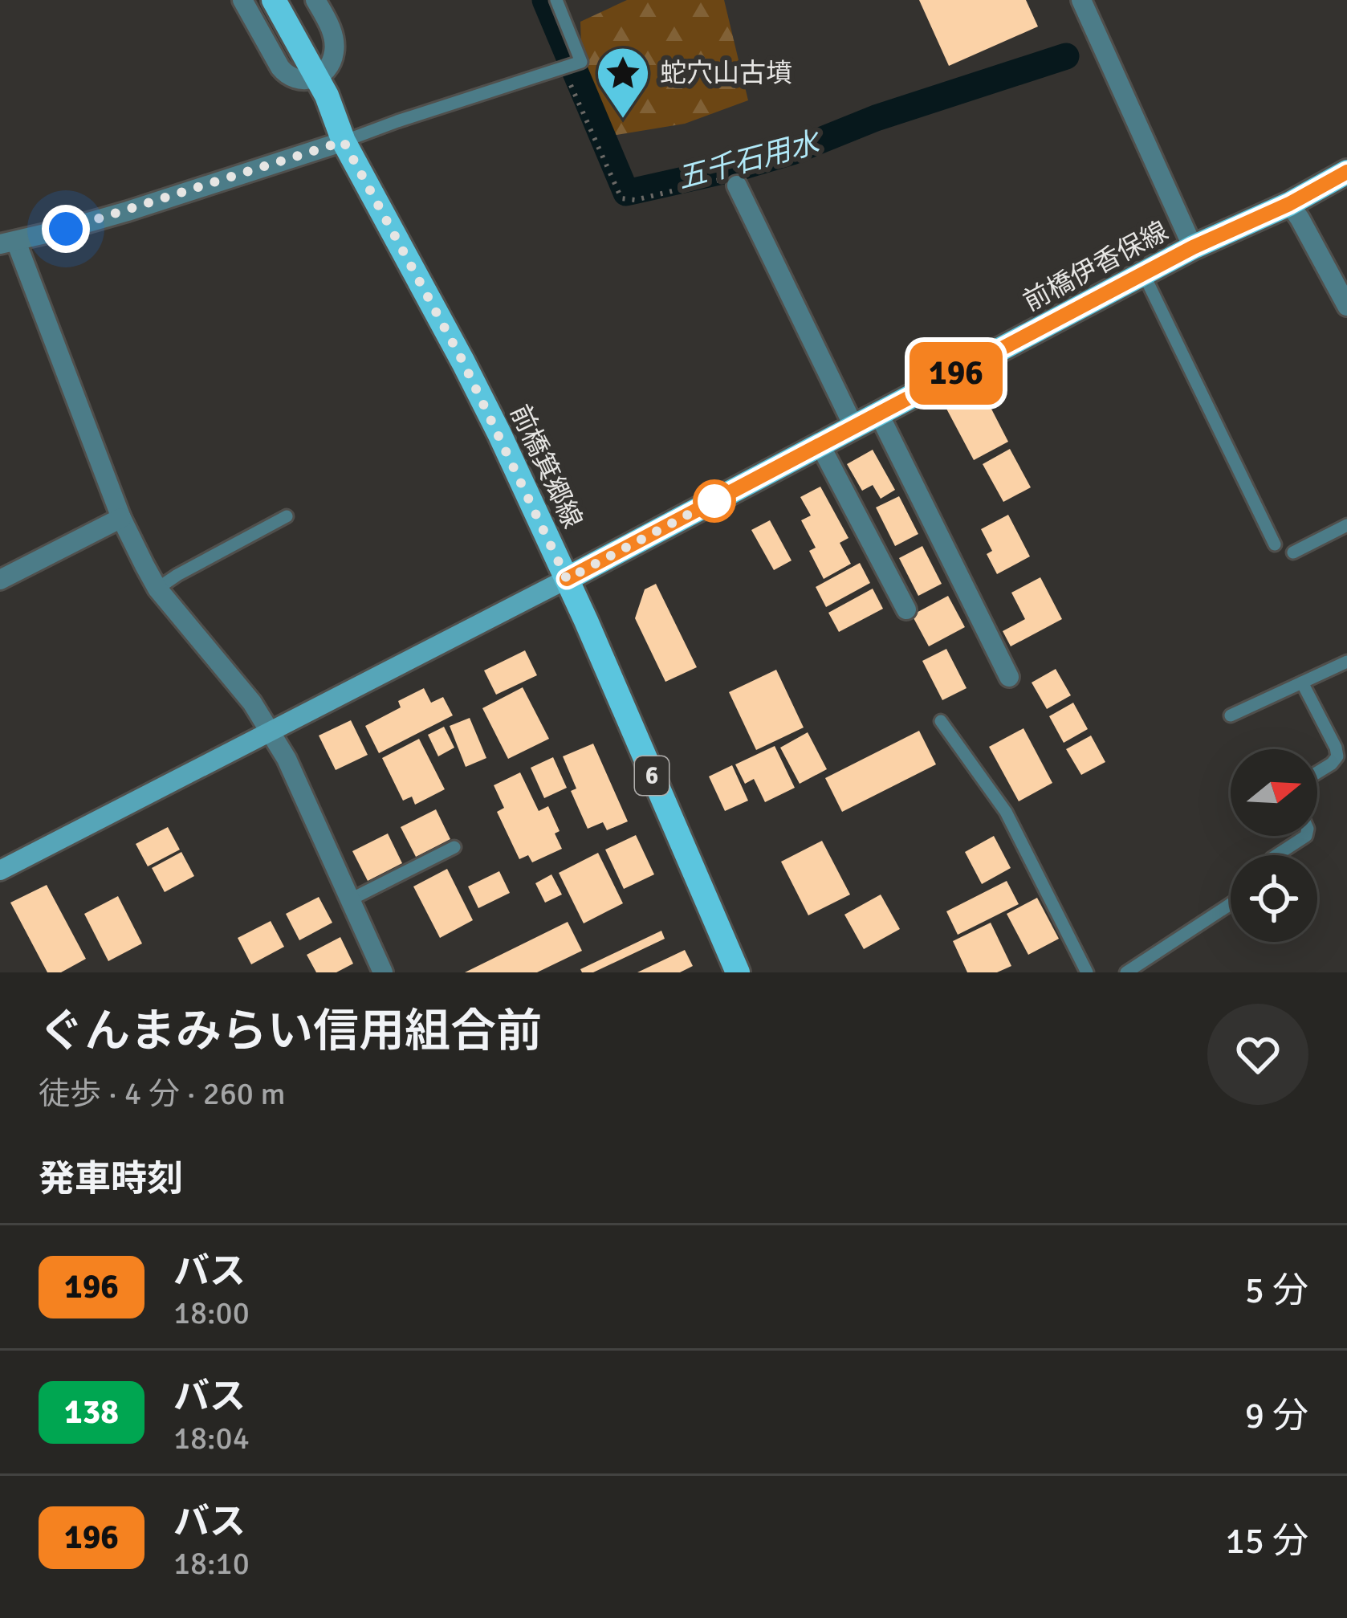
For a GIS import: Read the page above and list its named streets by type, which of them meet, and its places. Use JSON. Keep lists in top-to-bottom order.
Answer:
{
  "streets": {
    "main road": ["前橋伊香保線", "前橋箕郷線", "6"]
  },
  "crossings": [
    ["前橋伊香保線", "前橋箕郷線"]
  ],
  "water": ["五千石用水"],
  "places": {
    "place": ["蛇穴山古墳"]
  },
  "lines": ["bus line 196"],
  "north": "right",
  "page": {
    "on_map": "196",
    "heading": [
      ["ぐんまみらい信用組合前", "徒歩 · 4 分 · 260 m"],
      "発車時刻"
    ],
    "list": [
      {
        "mark": "196",
        "name": "バス",
        "note": "18:00",
        "value": "5 分"
      },
      {
        "mark": "138",
        "name": "バス",
        "note": "18:04",
        "value": "9 分"
      },
      {
        "mark": "196",
        "name": "バス",
        "note": "18:10",
        "value": "15 分"
      }
    ]
  }
}
